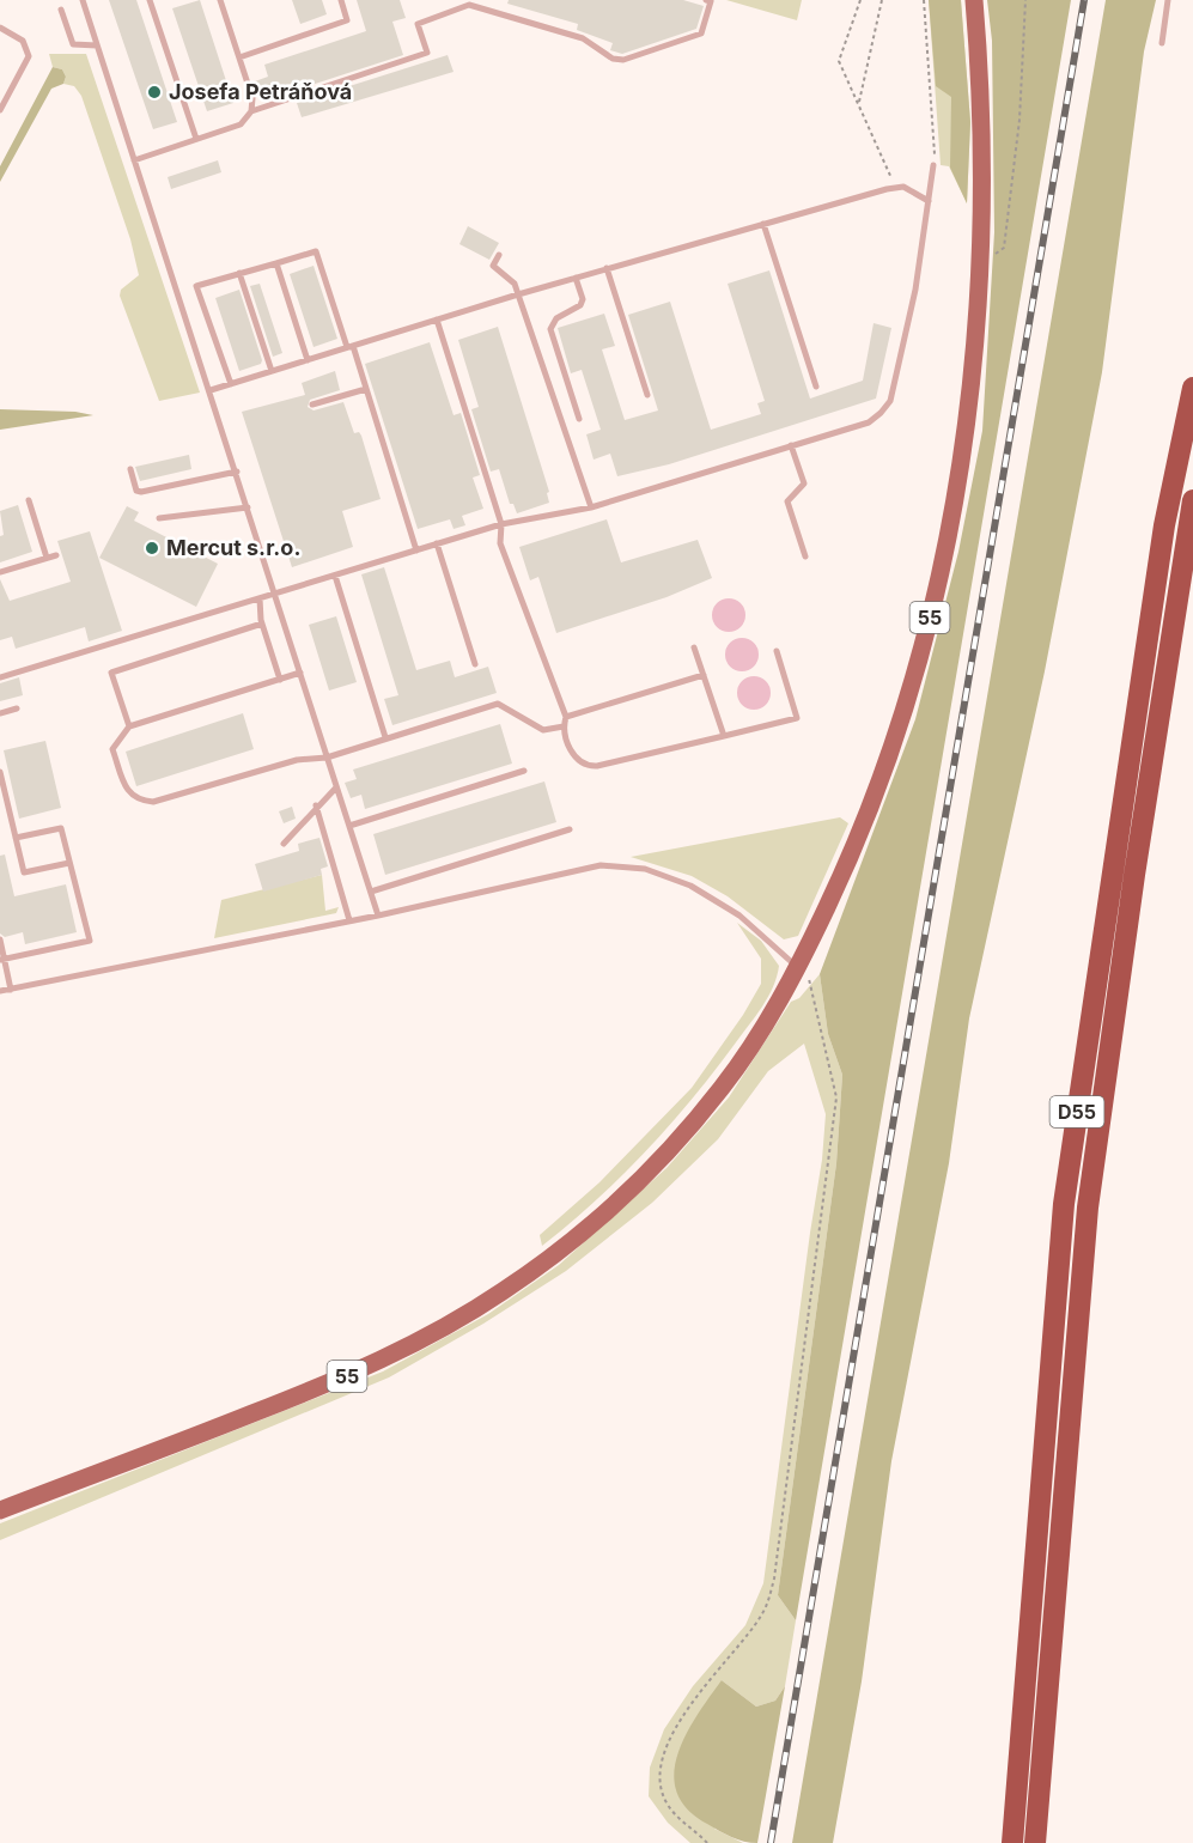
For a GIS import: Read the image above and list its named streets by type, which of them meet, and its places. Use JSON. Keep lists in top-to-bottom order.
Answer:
{
  "streets": {
    "highway": ["D55"],
    "main road": ["55"]
  },
  "places": ["Josefa Petráňová", "Mercut s.r.o."]
}
